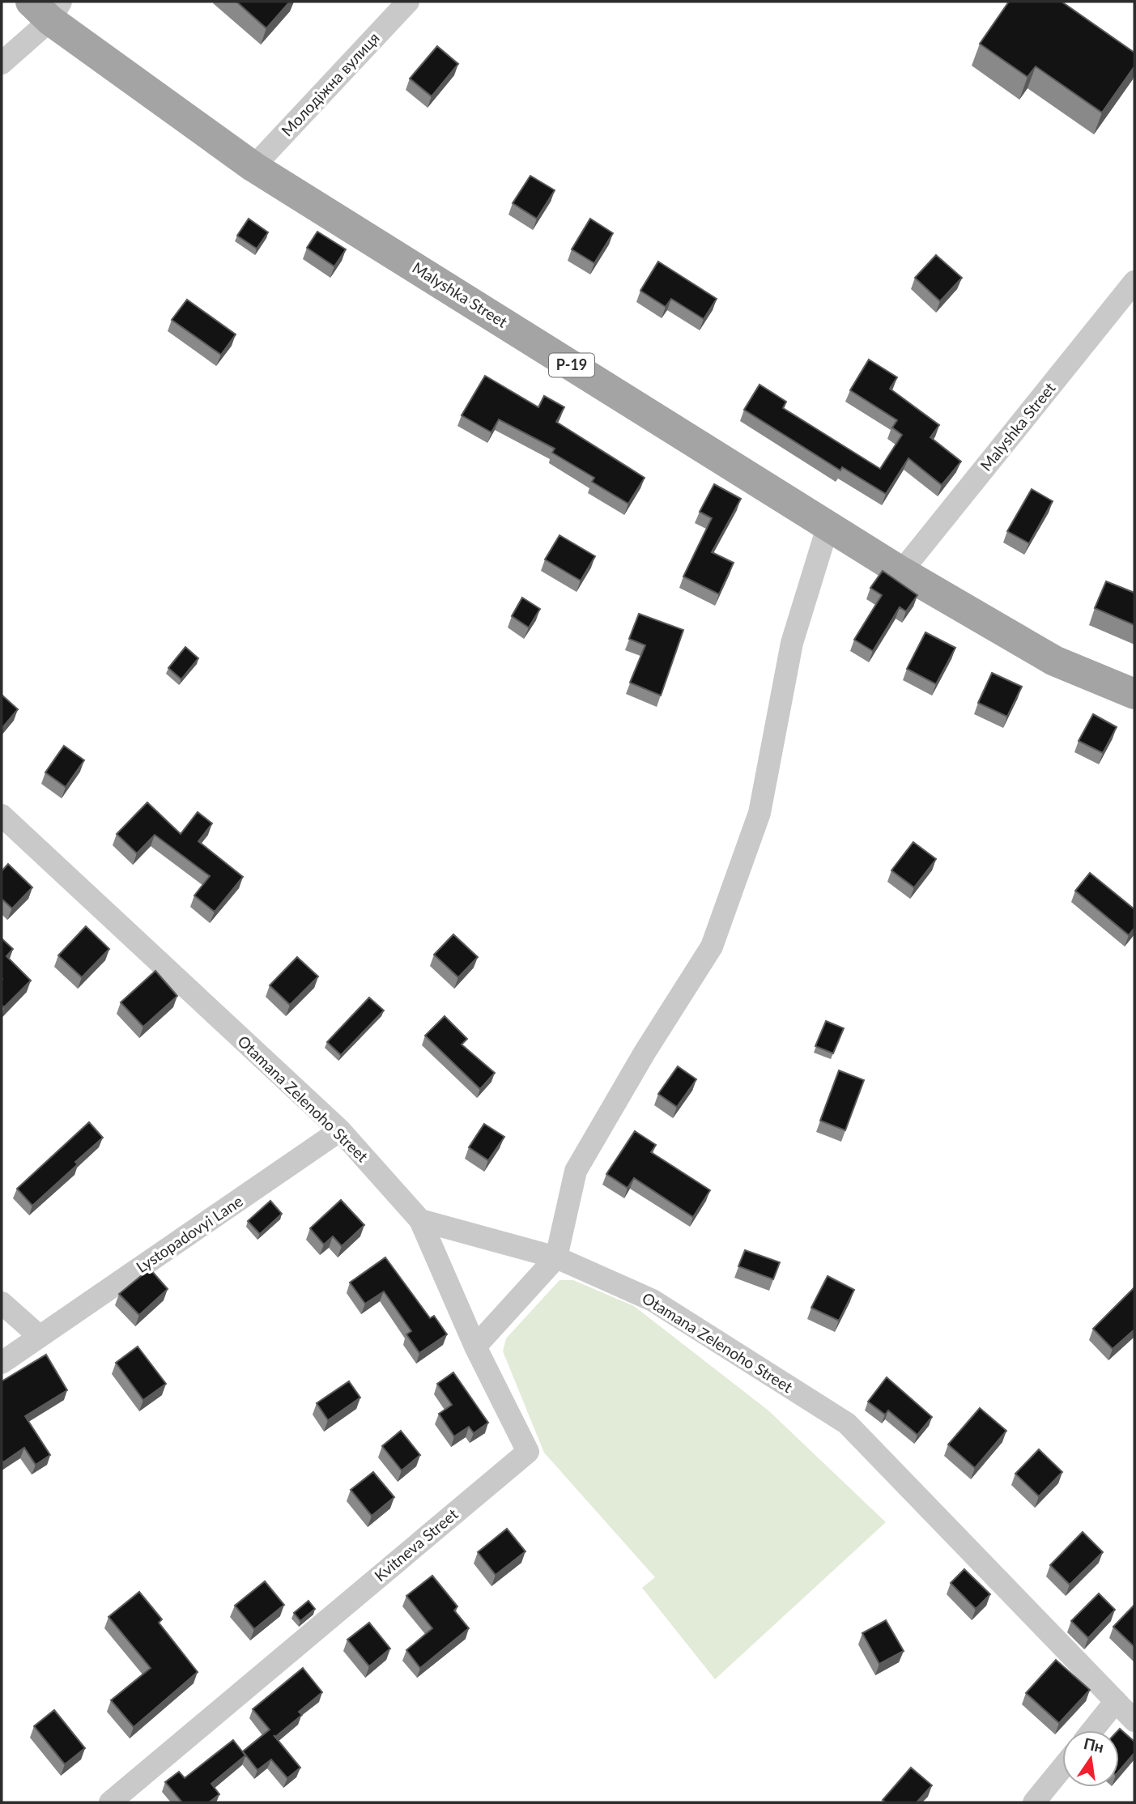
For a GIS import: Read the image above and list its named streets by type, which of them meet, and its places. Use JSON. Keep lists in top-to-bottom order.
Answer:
{
  "streets": {
    "main road": ["Malyshka Street", "Р-19"],
    "street": [
      "Молодіжна вулиця",
      "Otamana Zelenoho Street",
      "Lystopadovyi Lane",
      "Kvitneva Street"
    ]
  },
  "crossings": [
    ["Молодіжна вулиця", "Malyshka Street"],
    ["Otamana Zelenoho Street", "Lystopadovyi Lane"],
    ["Otamana Zelenoho Street", "Kvitneva Street"]
  ],
  "north": "top"
}
